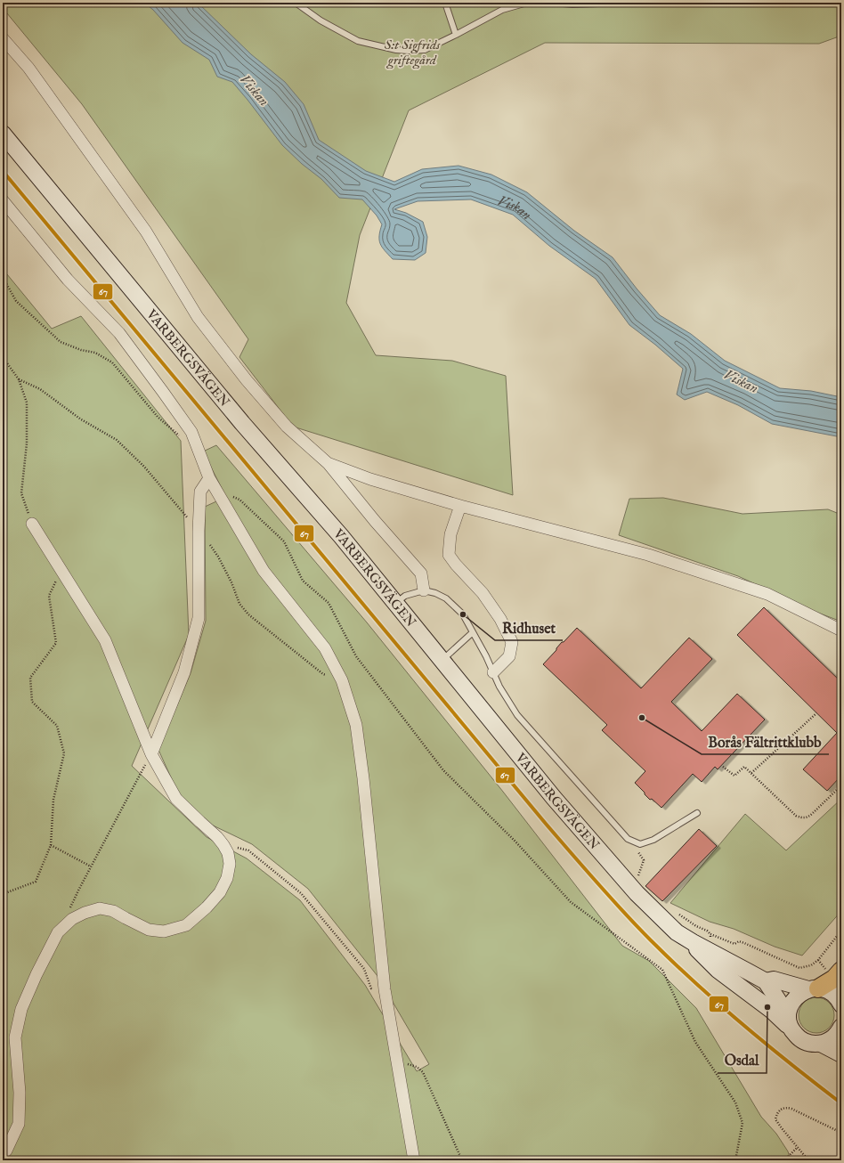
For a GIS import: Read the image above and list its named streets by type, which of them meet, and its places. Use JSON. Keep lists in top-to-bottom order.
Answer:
{
  "streets": {
    "main road": ["VARBERGSVÄGEN"]
  },
  "water": ["Viskan"],
  "parks": ["S:t Sigfrids griftegård"],
  "places": ["Ridhuset", "Borås Fältrittklubb", "Osdal"],
  "lines": ["transit line 67"]
}
